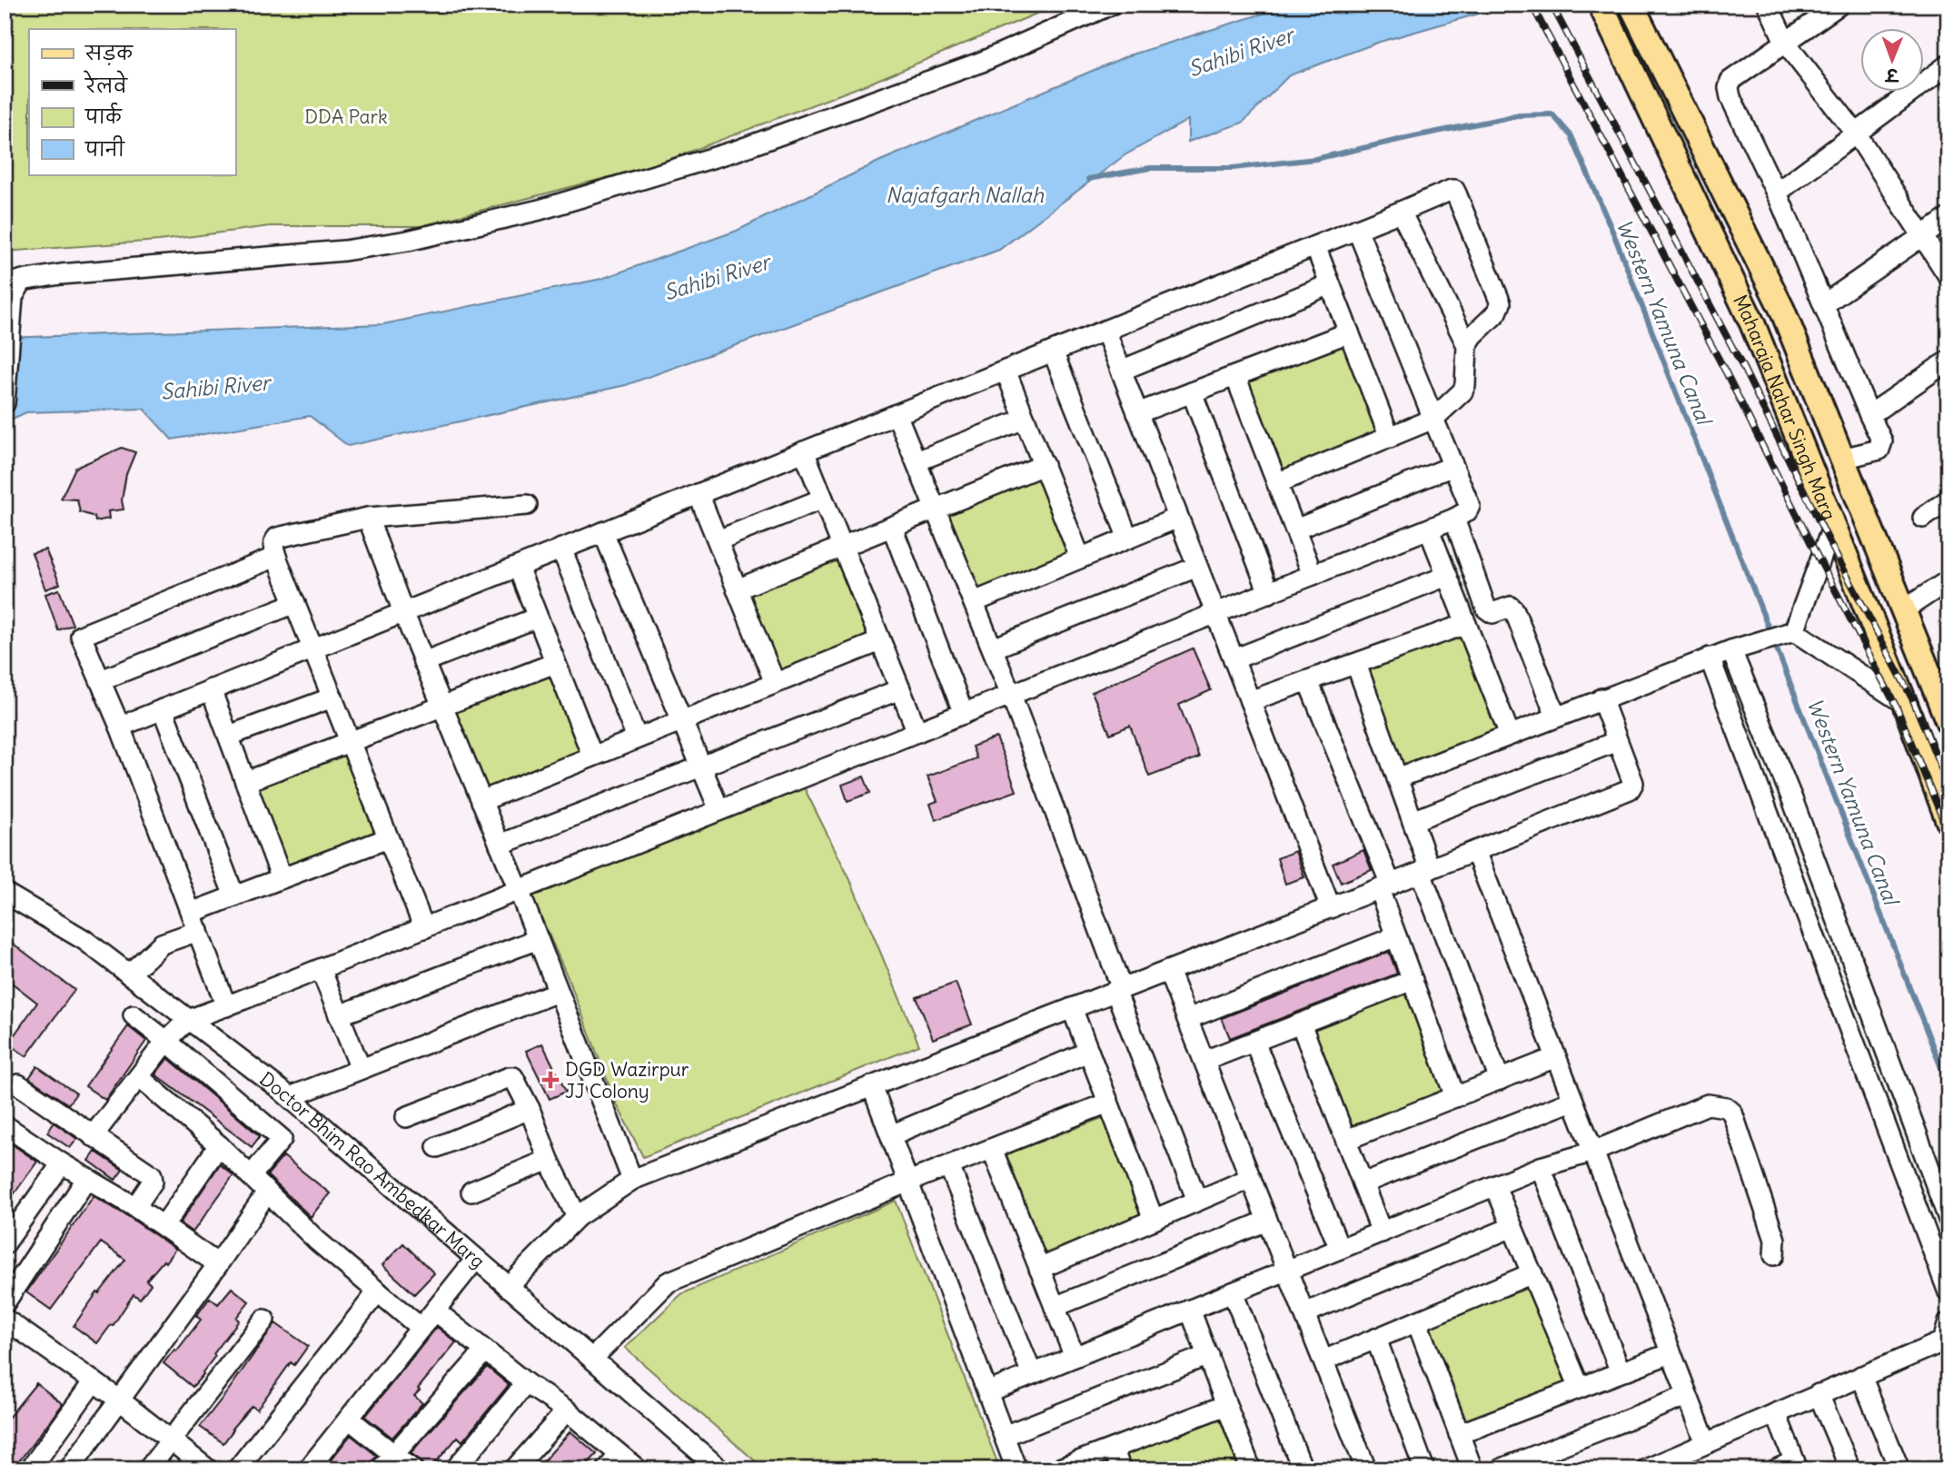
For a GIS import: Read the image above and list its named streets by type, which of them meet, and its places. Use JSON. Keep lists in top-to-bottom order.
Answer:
{
  "streets": {
    "main road": ["Maharaja Nahar Singh Marg"],
    "street": ["Doctor Bhim Rao Ambedkar Marg"]
  },
  "water": ["Sahibi River", "Najafgarh Nallah", "Western Yamuna Canal"],
  "parks": ["DDA Park"],
  "places": {
    "health": ["DGD Wazirpur JJ Colony"]
  },
  "legend": [
    "सड़क",
    "रेलवे",
    "पार्क",
    "पानी"
  ],
  "north": "bottom"
}
